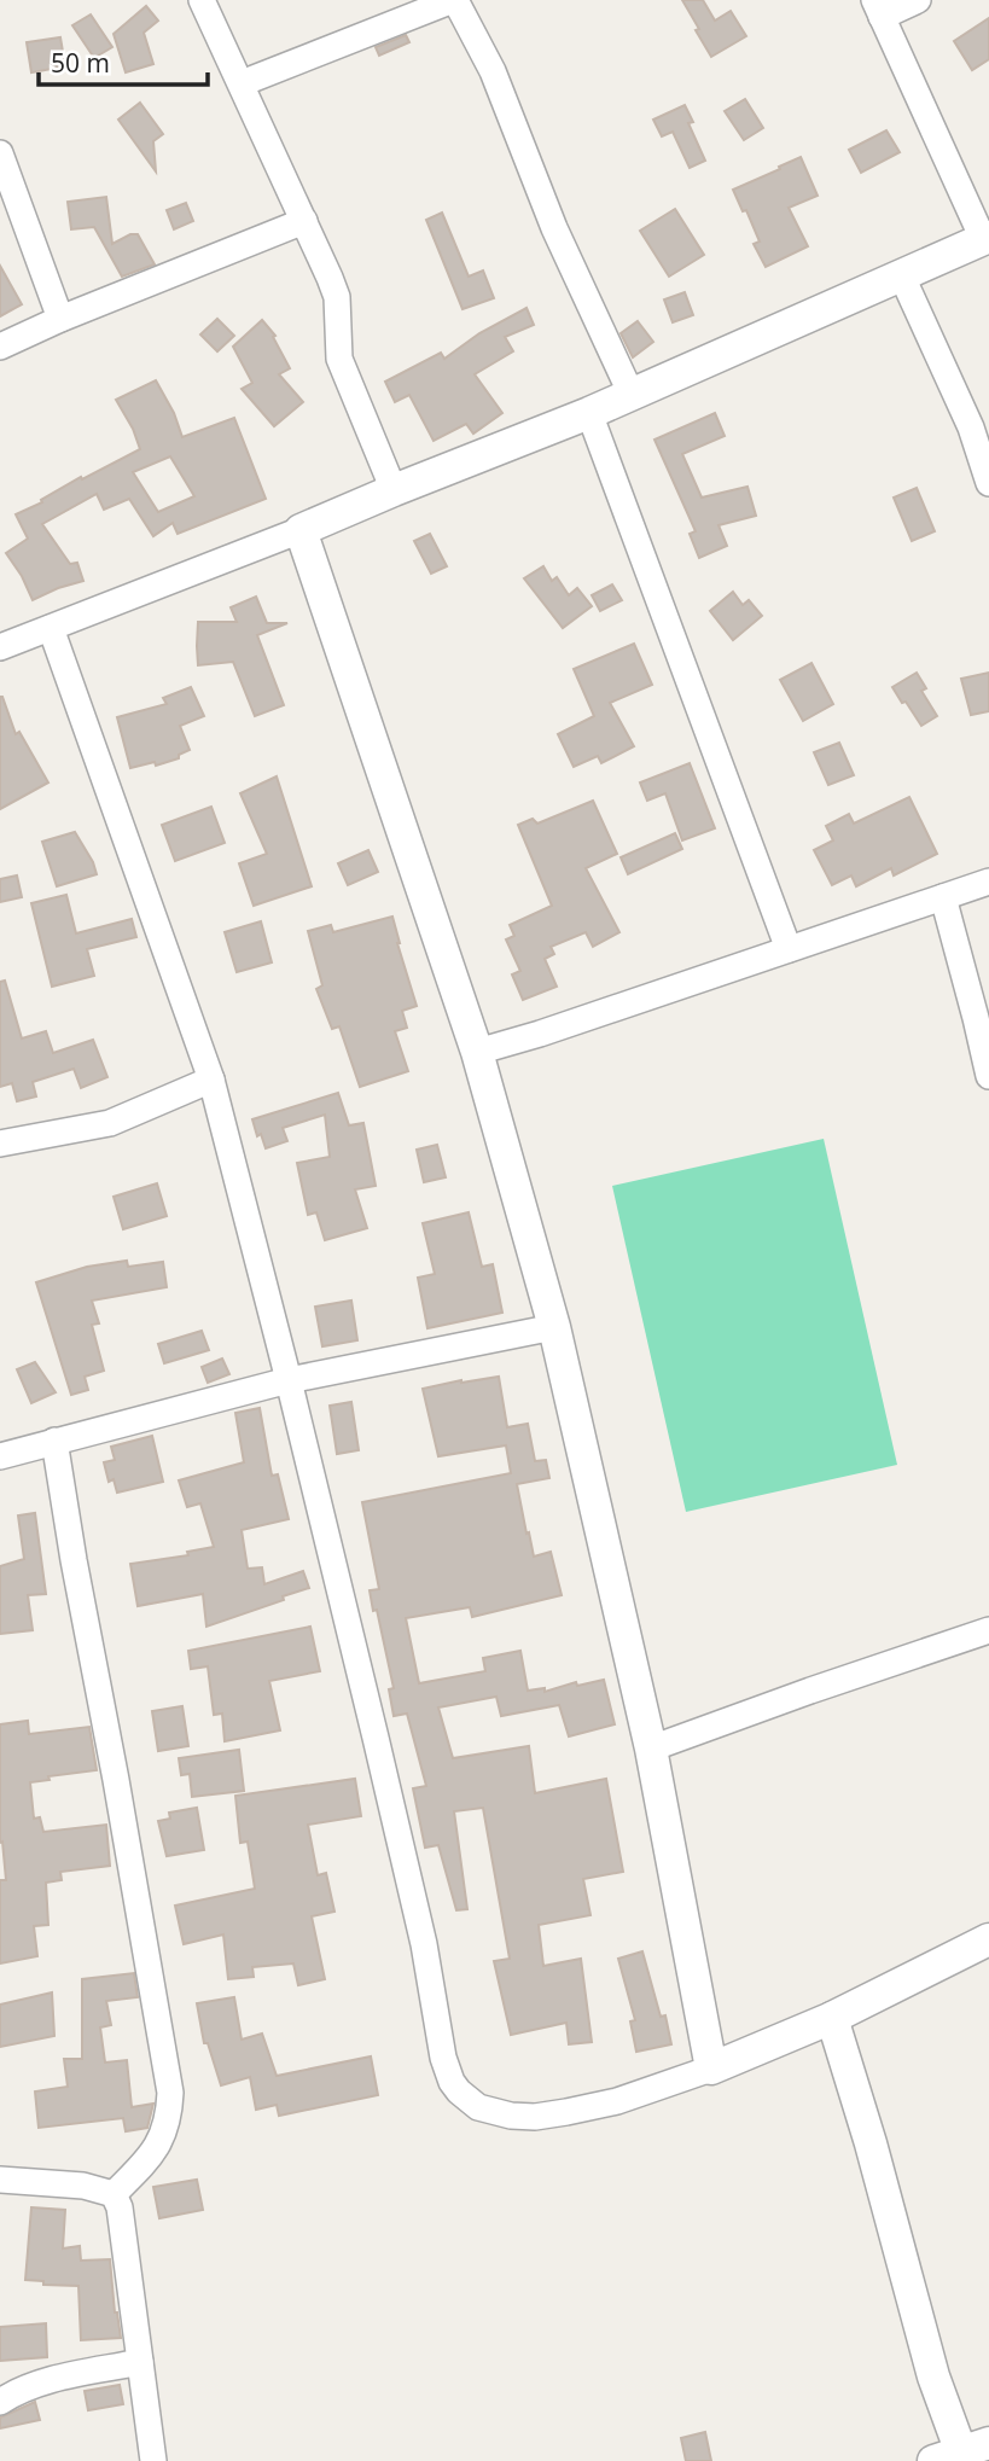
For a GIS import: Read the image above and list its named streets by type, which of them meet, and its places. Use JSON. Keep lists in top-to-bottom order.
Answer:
{
  "scale_bar": "50 m"
}
